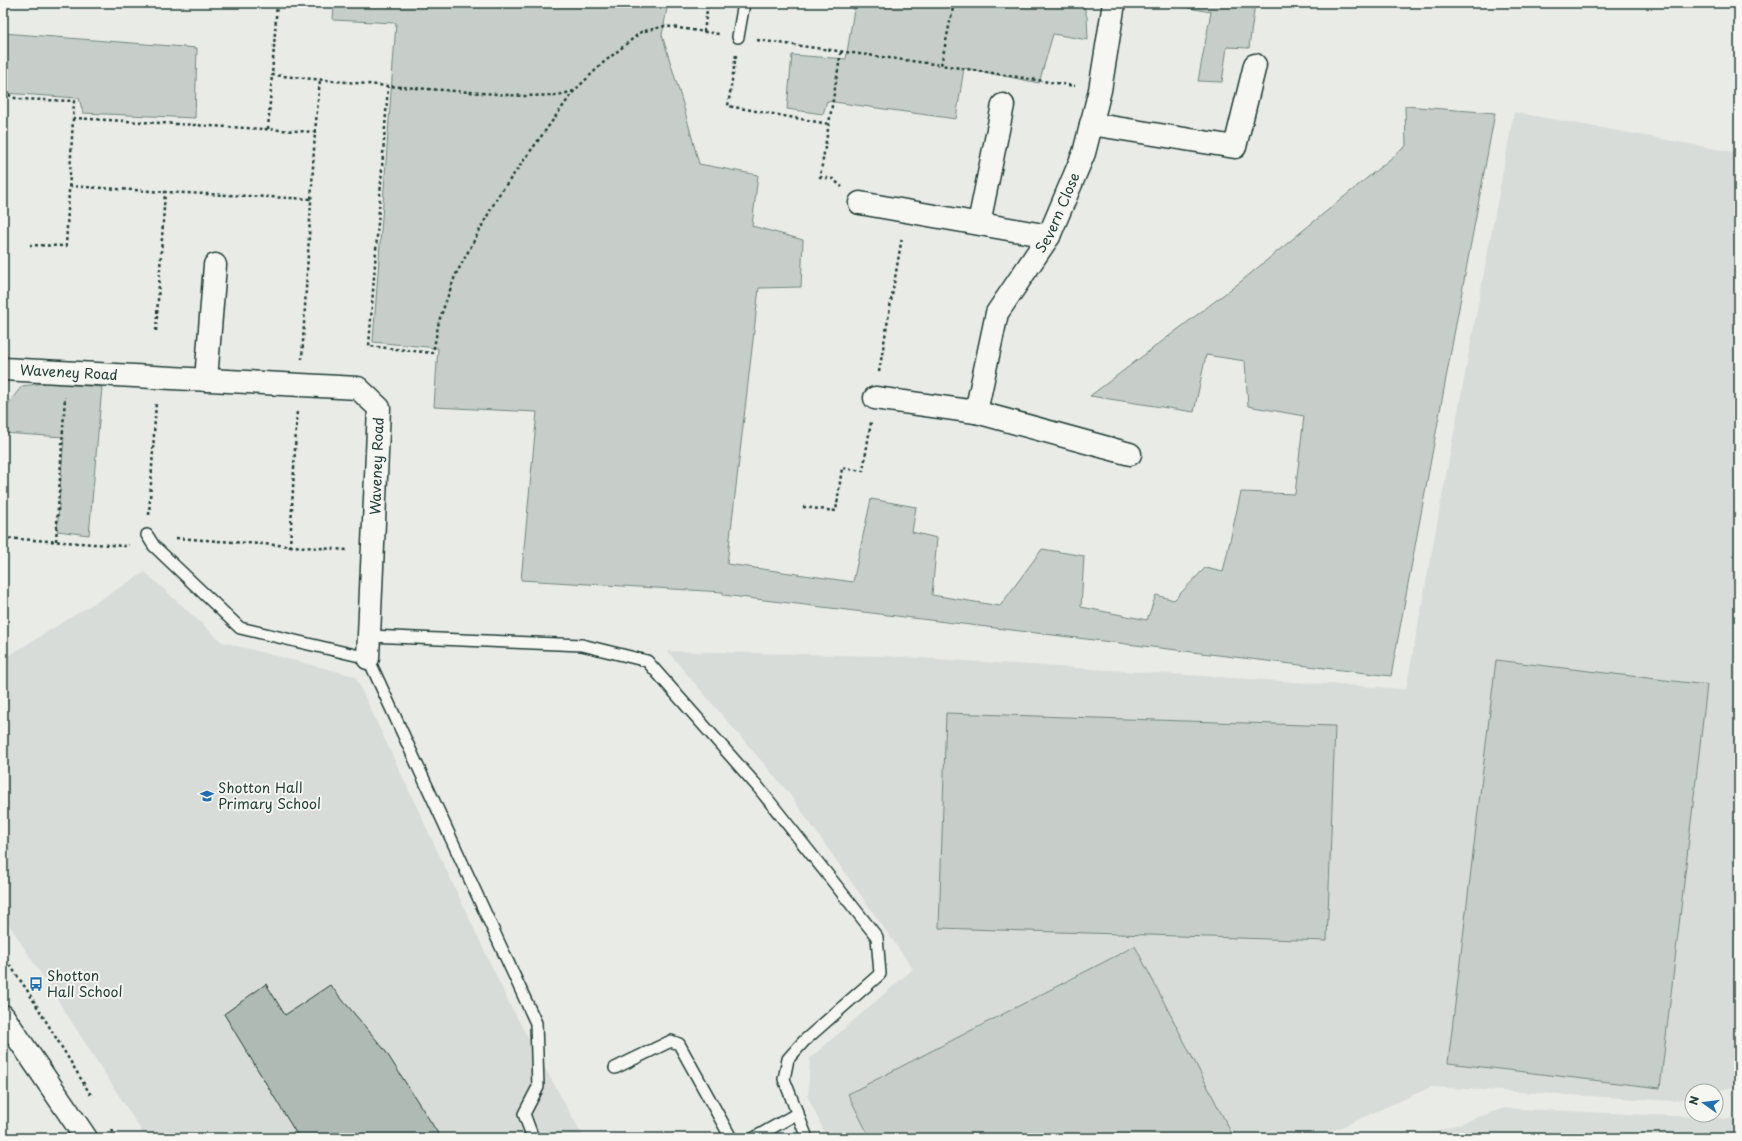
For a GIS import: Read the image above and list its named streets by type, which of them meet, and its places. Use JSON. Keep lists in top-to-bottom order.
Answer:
{
  "streets": {
    "street": ["Severn Close", "Waveney Road"]
  },
  "places": {
    "school or university": ["Shotton Hall Primary School"],
    "bus stop": ["Shotton Hall School"]
  },
  "north": "left"
}
